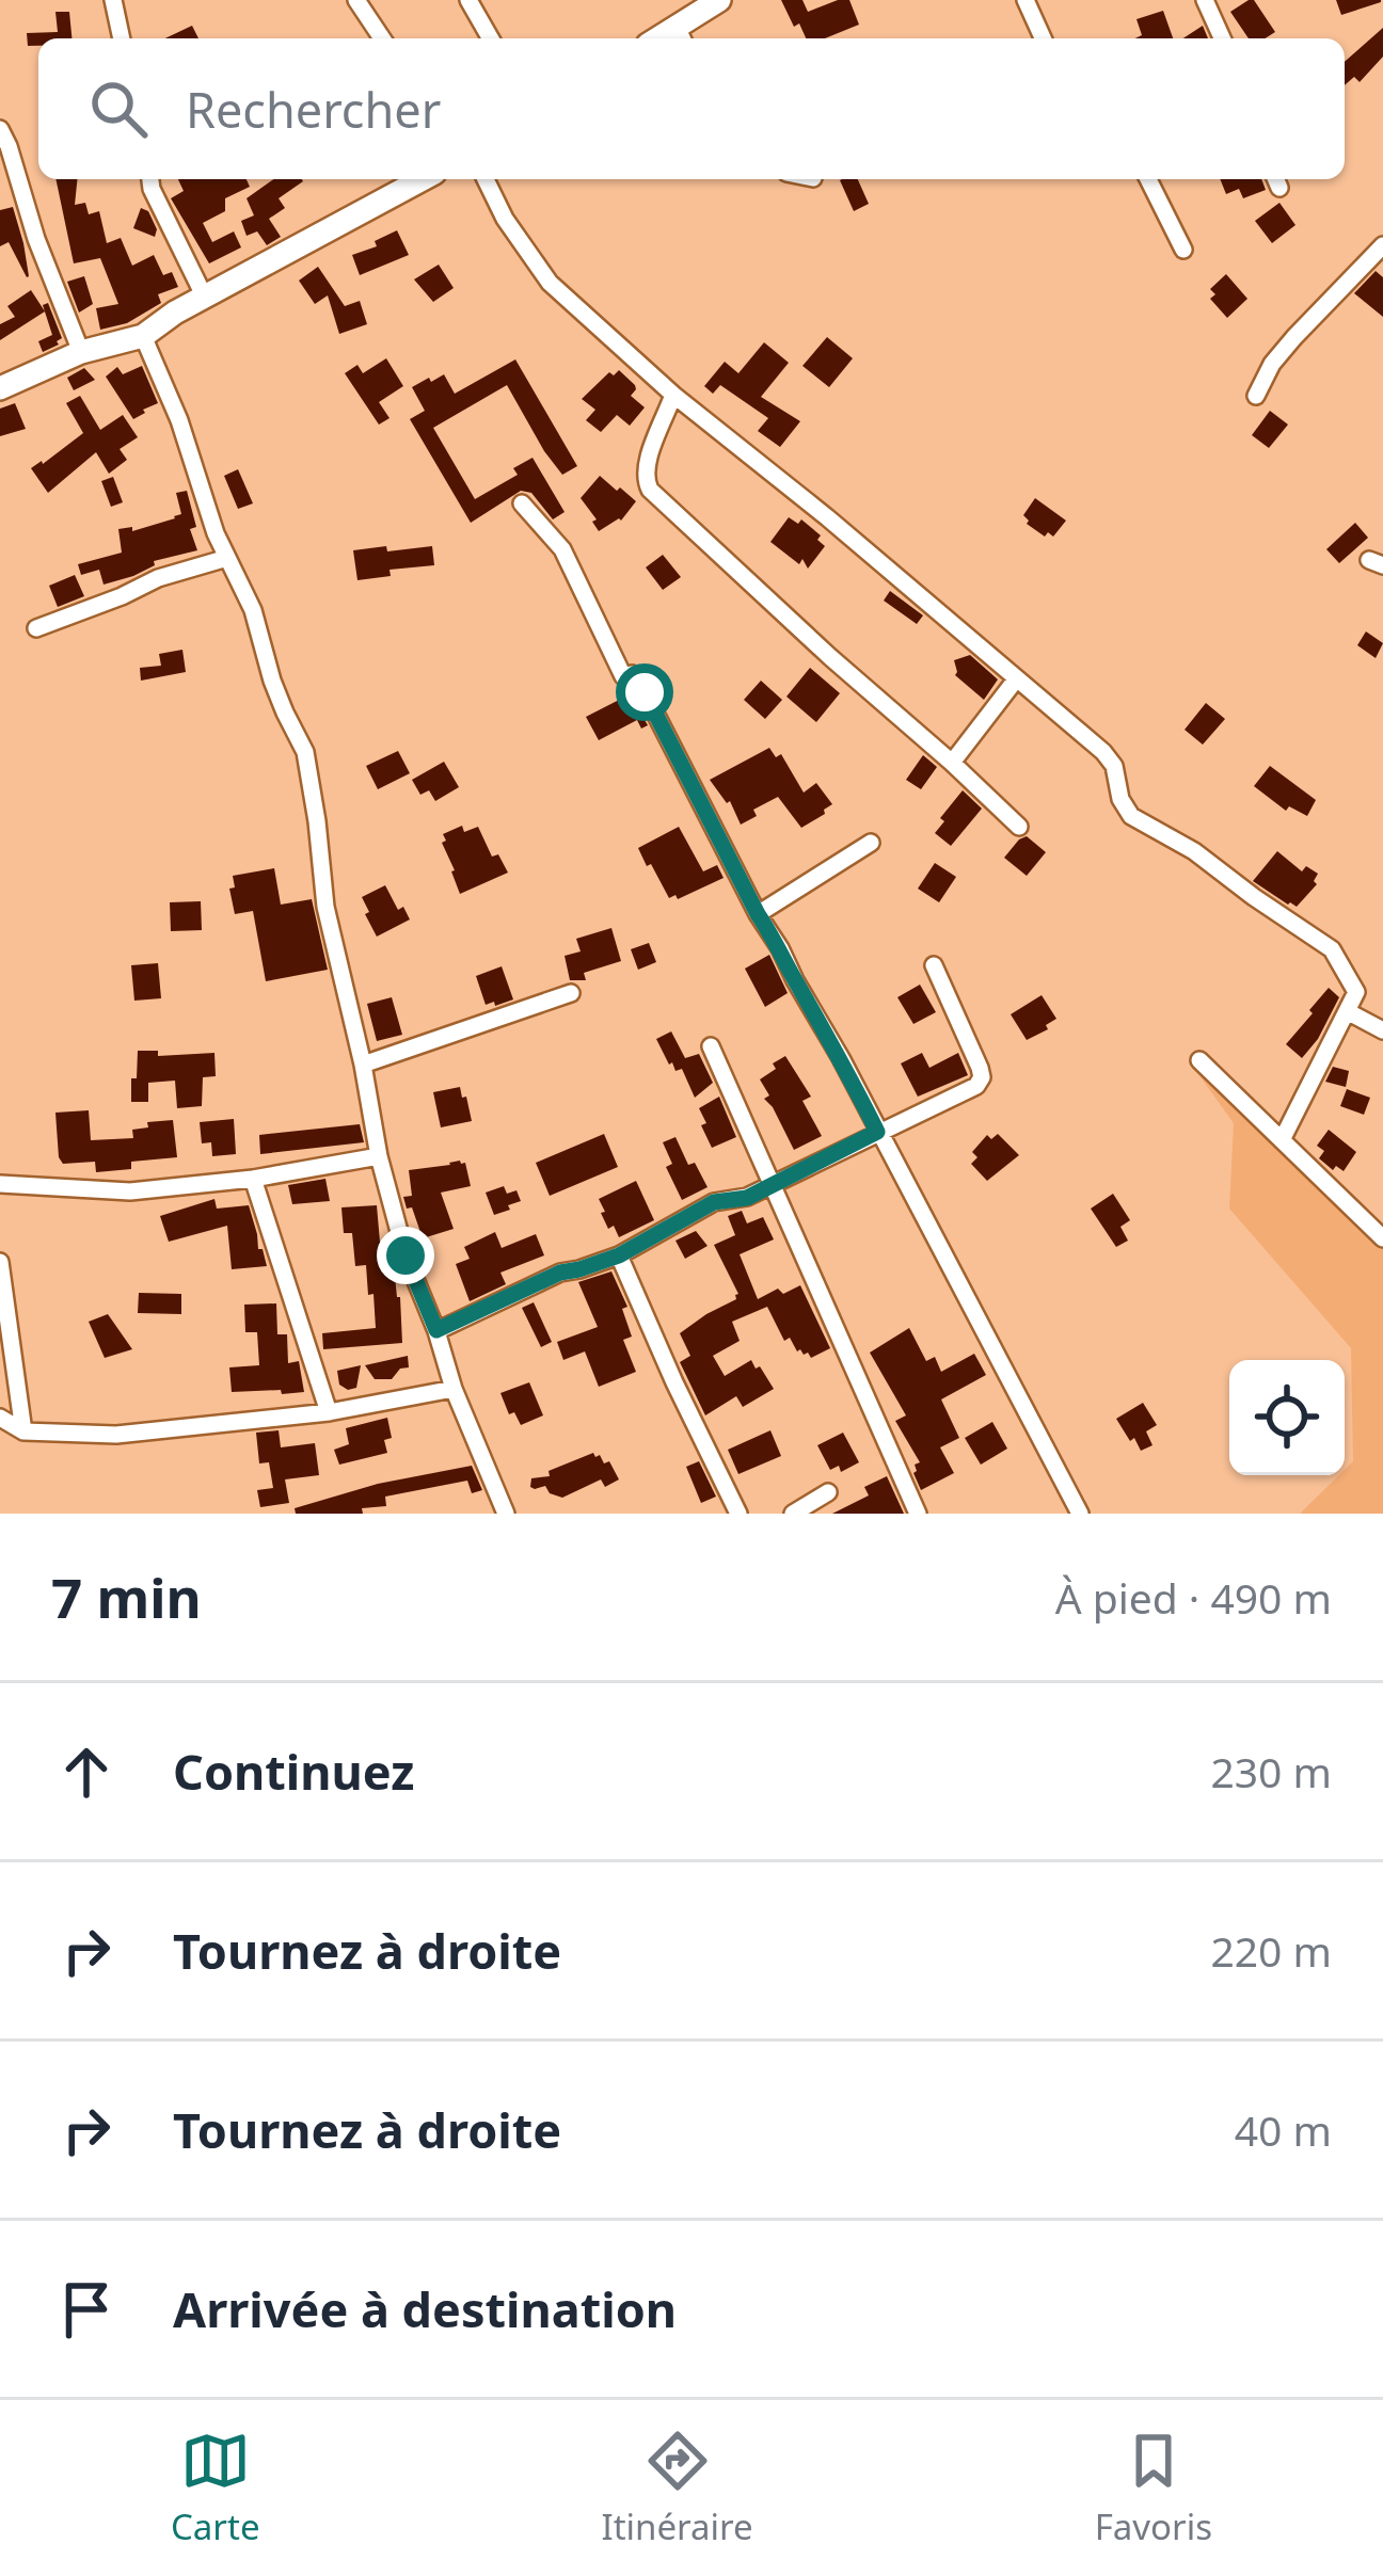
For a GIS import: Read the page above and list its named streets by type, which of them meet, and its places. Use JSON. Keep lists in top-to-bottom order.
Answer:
{
  "page": {
    "search": "Rechercher",
    "heading": ["7 min", "À pied · 490 m"],
    "list": [
      ["Continuez", "230 m"],
      ["Tournez à droite", "220 m"],
      ["Tournez à droite", "40 m"],
      "Arrivée à destination"
    ],
    "nav": ["Carte", "Itinéraire", "Favoris"]
  }
}
